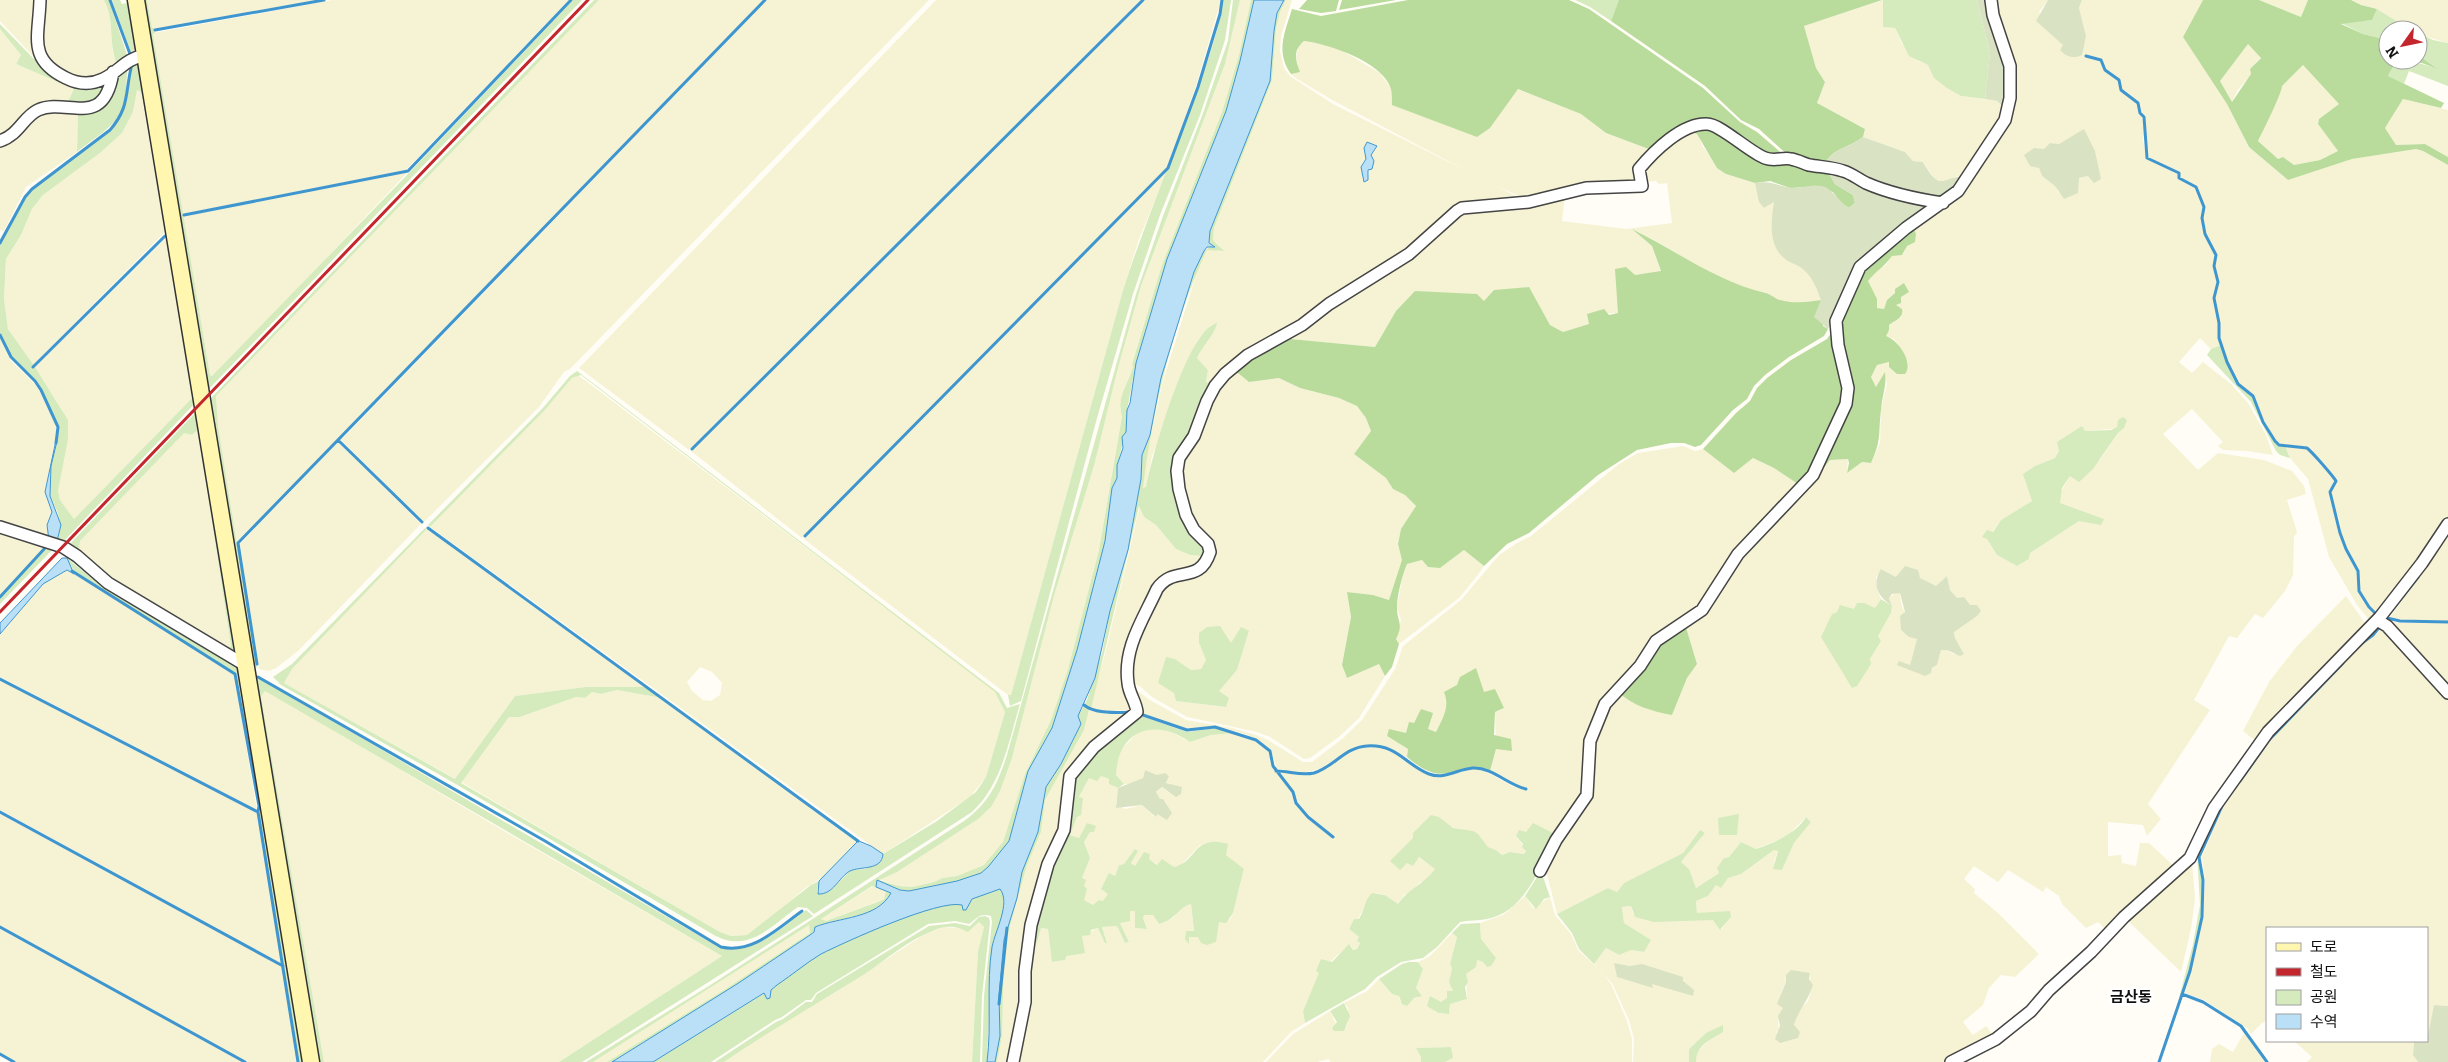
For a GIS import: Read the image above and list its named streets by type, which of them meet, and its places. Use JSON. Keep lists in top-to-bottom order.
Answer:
{
  "districts": ["금산동"],
  "legend": [
    "도로",
    "철도",
    "공원",
    "수역"
  ],
  "north": "bottom left"
}
